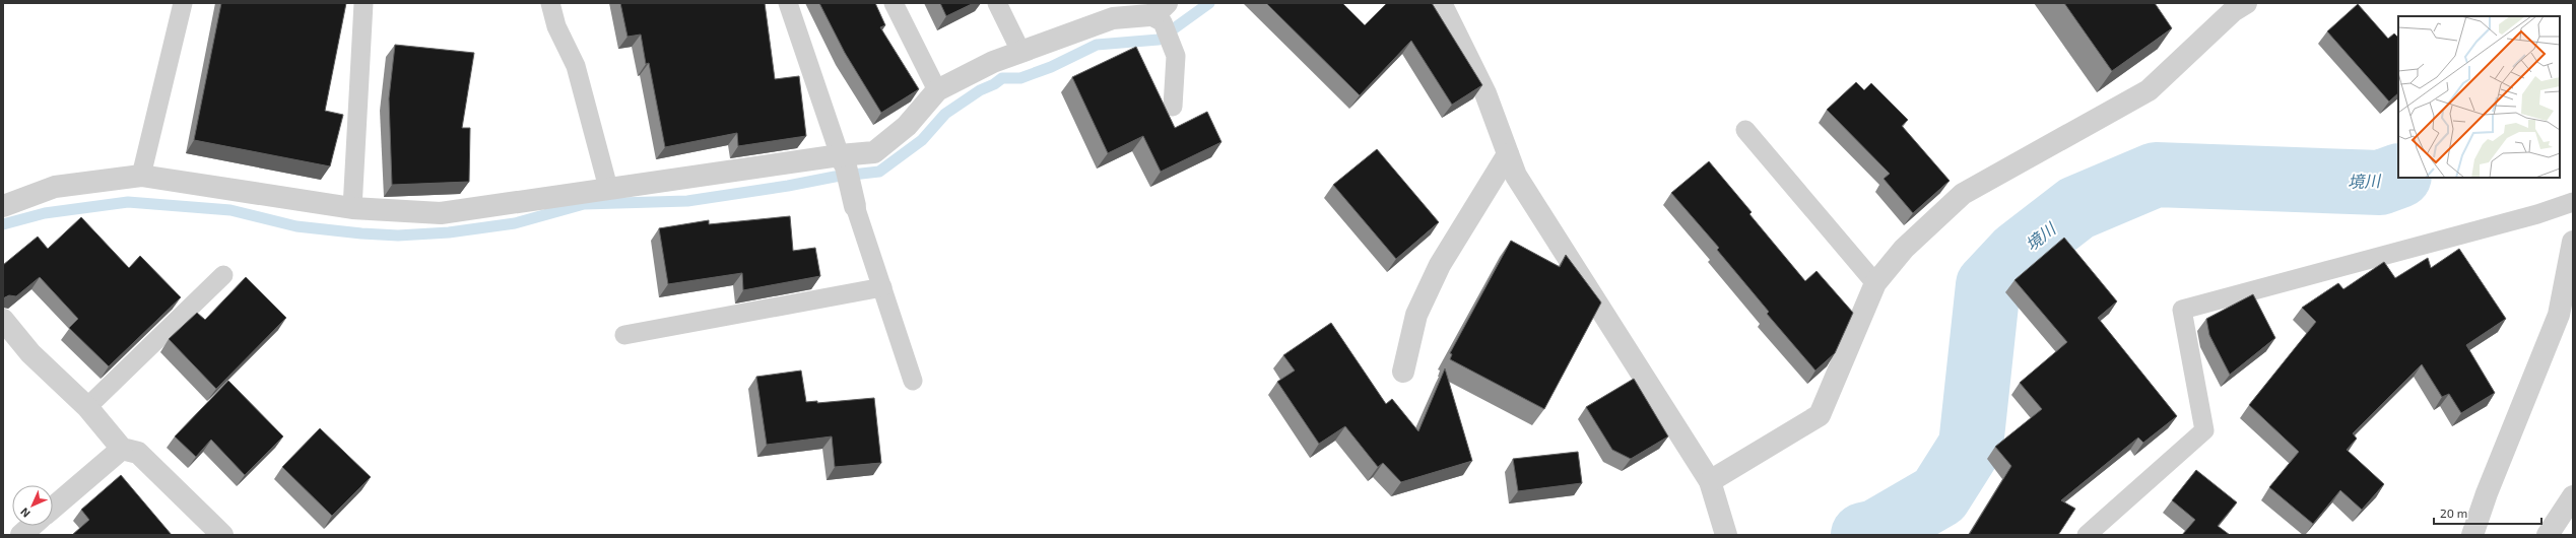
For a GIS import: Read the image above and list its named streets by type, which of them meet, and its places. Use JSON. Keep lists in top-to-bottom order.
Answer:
{
  "water": ["境川"],
  "scale_bar": "20 m",
  "north": "bottom left"
}
